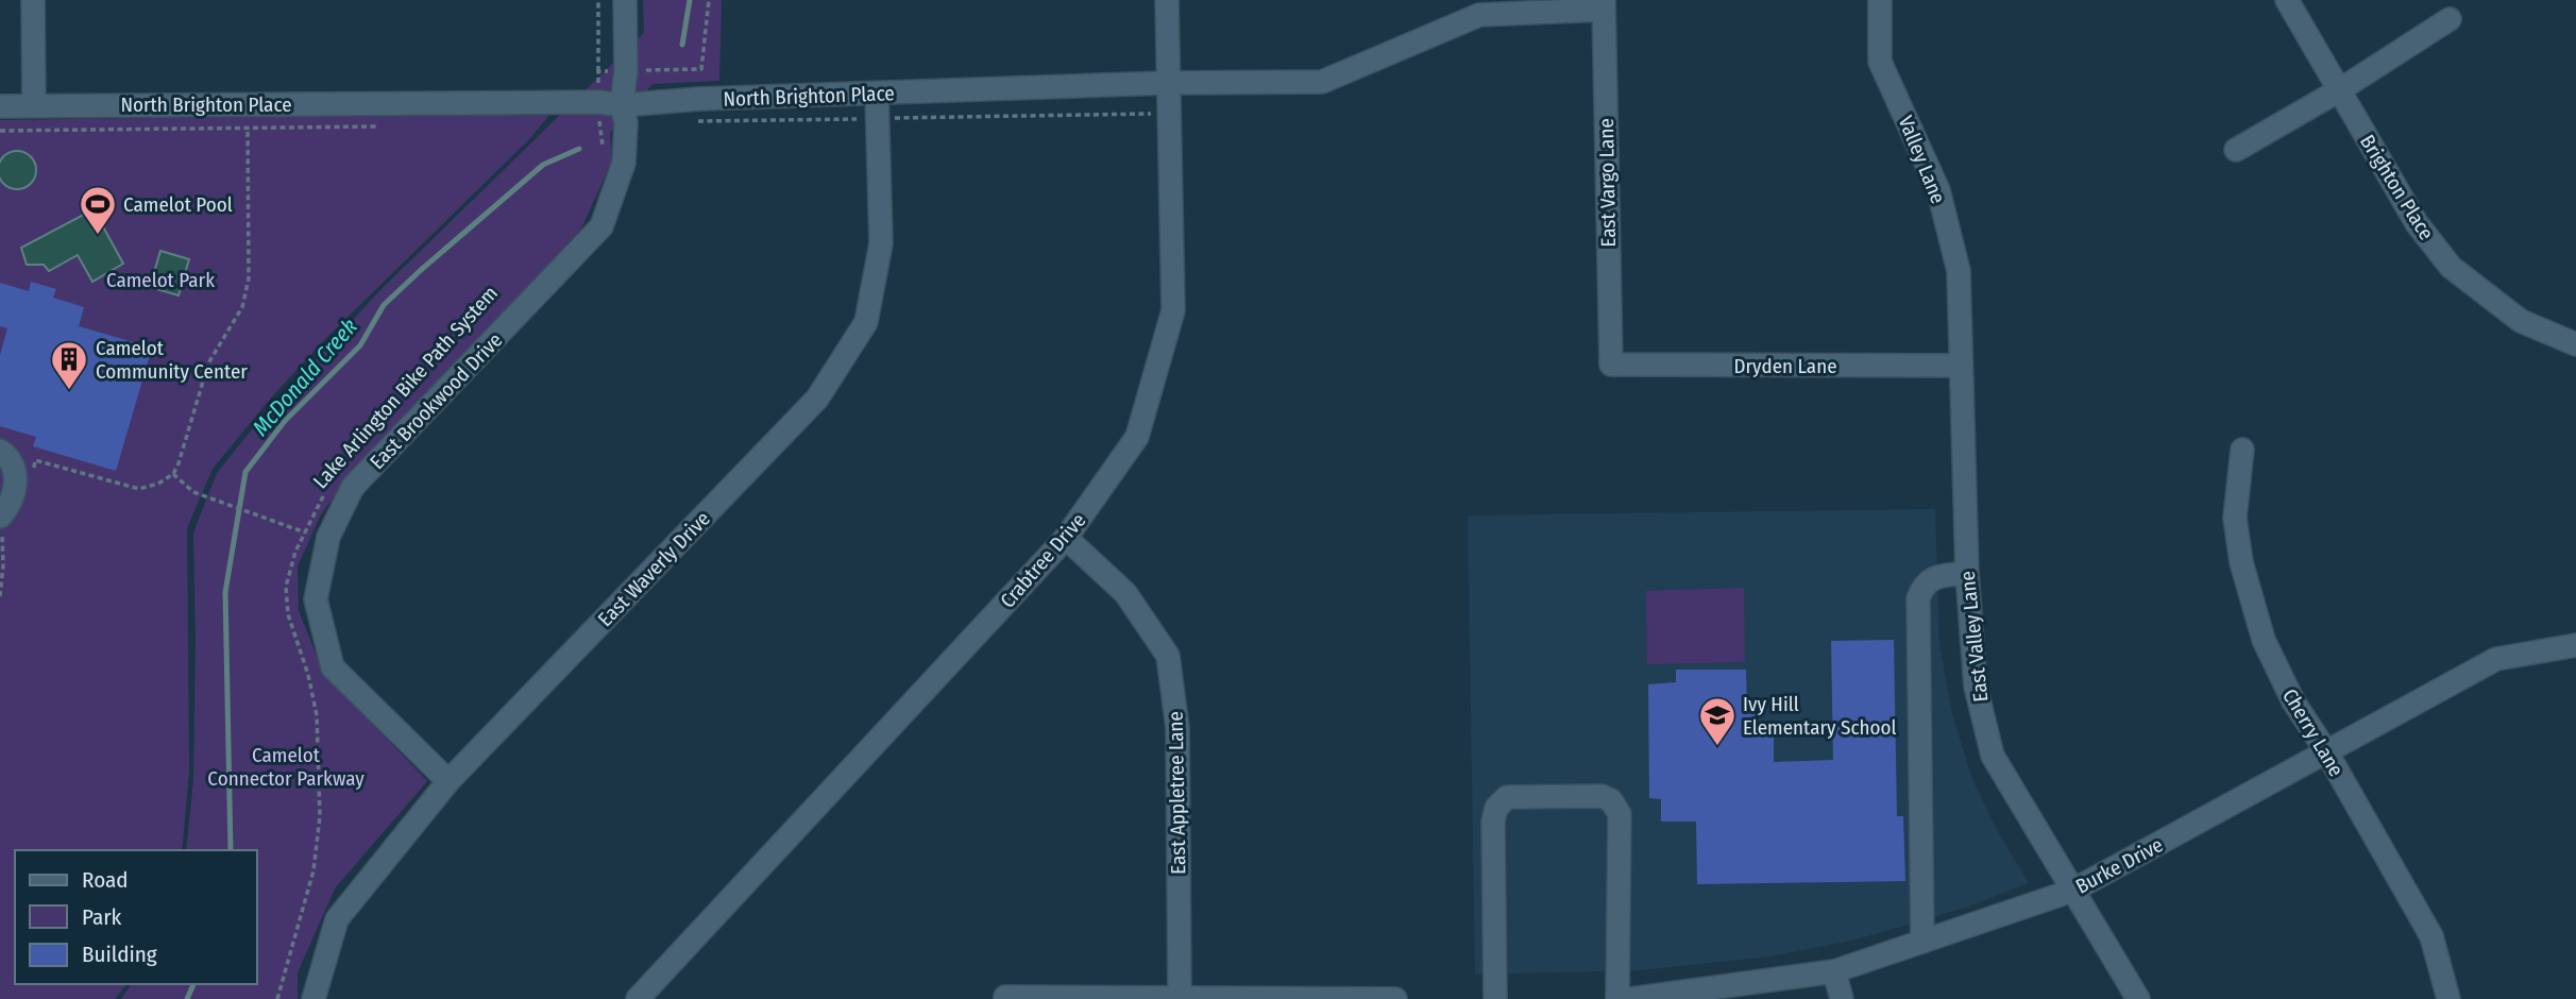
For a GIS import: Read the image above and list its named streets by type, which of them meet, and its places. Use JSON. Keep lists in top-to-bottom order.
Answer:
{
  "streets": {
    "street": [
      "North Brighton Place",
      "Valley Lane",
      "East Vargo Lane",
      "Brighton Place",
      "Dryden Lane",
      "East Brookwood Drive",
      "Crabtree Drive",
      "East Waverly Drive",
      "East Valley Lane",
      "Cherry Lane",
      "East Appletree Lane",
      "Burke Drive"
    ],
    "path": ["Lake Arlington Bike Path System"]
  },
  "crossings": [
    ["North Brighton Place", "East Vargo Lane"],
    ["North Brighton Place", "East Brookwood Drive"],
    ["North Brighton Place", "Crabtree Drive"],
    ["North Brighton Place", "East Waverly Drive"],
    ["Valley Lane", "Dryden Lane"],
    ["Valley Lane", "East Valley Lane"],
    ["East Vargo Lane", "Dryden Lane"],
    ["Dryden Lane", "East Valley Lane"],
    ["East Brookwood Drive", "East Waverly Drive"],
    ["Crabtree Drive", "East Appletree Lane"],
    ["East Valley Lane", "Burke Drive"],
    ["Cherry Lane", "Burke Drive"]
  ],
  "water": ["McDonald Creek"],
  "parks": ["Camelot Park", "Camelot Connector Parkway"],
  "places": {
    "sports": ["Camelot Pool"],
    "building": ["Camelot Community Center"],
    "school or university": ["Ivy Hill Elementary School"]
  },
  "legend": ["Road", "Park", "Building"]
}
